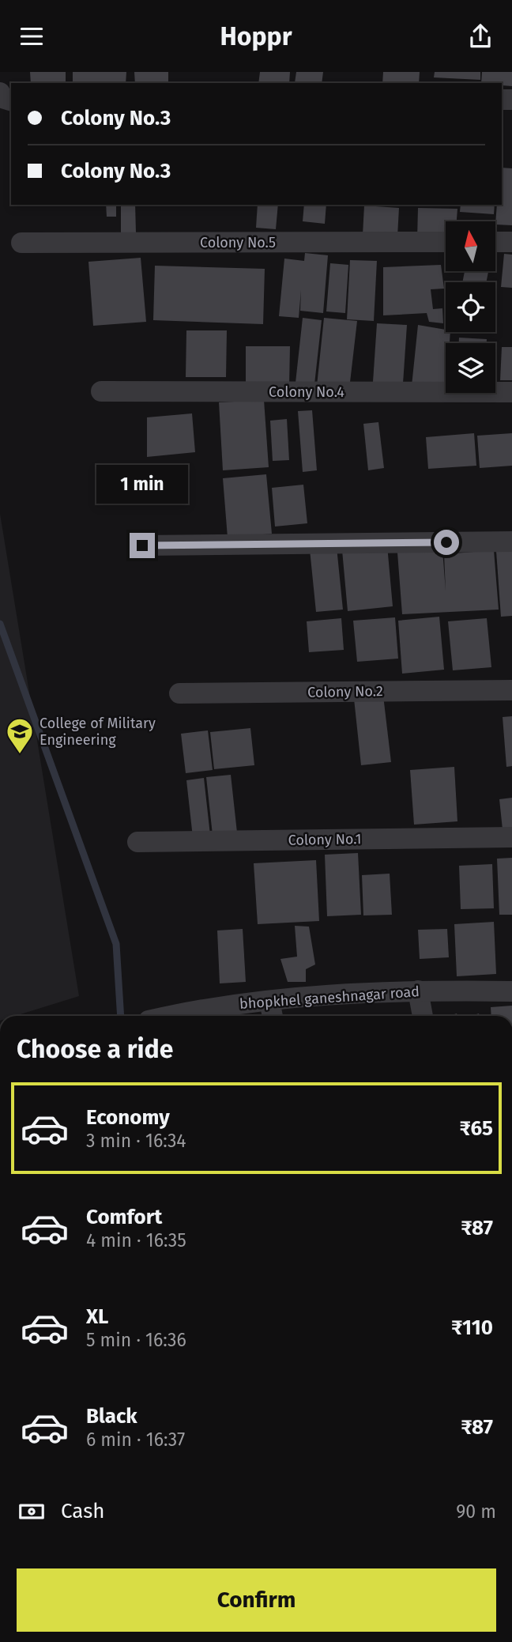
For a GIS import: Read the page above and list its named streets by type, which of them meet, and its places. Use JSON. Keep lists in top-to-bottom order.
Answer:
{
  "streets": {
    "street": [
      "Colony No.5",
      "Colony No.4",
      "Colony No.2",
      "Colony No.1",
      "bhopkhel ganeshnagar road"
    ]
  },
  "places": {
    "school or university": ["College of Military Engineering"]
  },
  "north": "top",
  "page": {
    "header": "Hoppr",
    "banner": ["Colony No.3", "Colony No.3"],
    "bubble": "1 min",
    "heading": "Choose a ride",
    "list": [
      {
        "name": "Economy",
        "note": "3 min · 16:34",
        "value": "₹65"
      },
      {
        "name": "Comfort",
        "note": "4 min · 16:35",
        "value": "₹87"
      },
      {
        "name": "XL",
        "note": "5 min · 16:36",
        "value": "₹110"
      },
      {
        "name": "Black",
        "note": "6 min · 16:37",
        "value": "₹87"
      }
    ],
    "pay": ["Cash", "90 m"],
    "buttons": "Confirm"
  }
}
